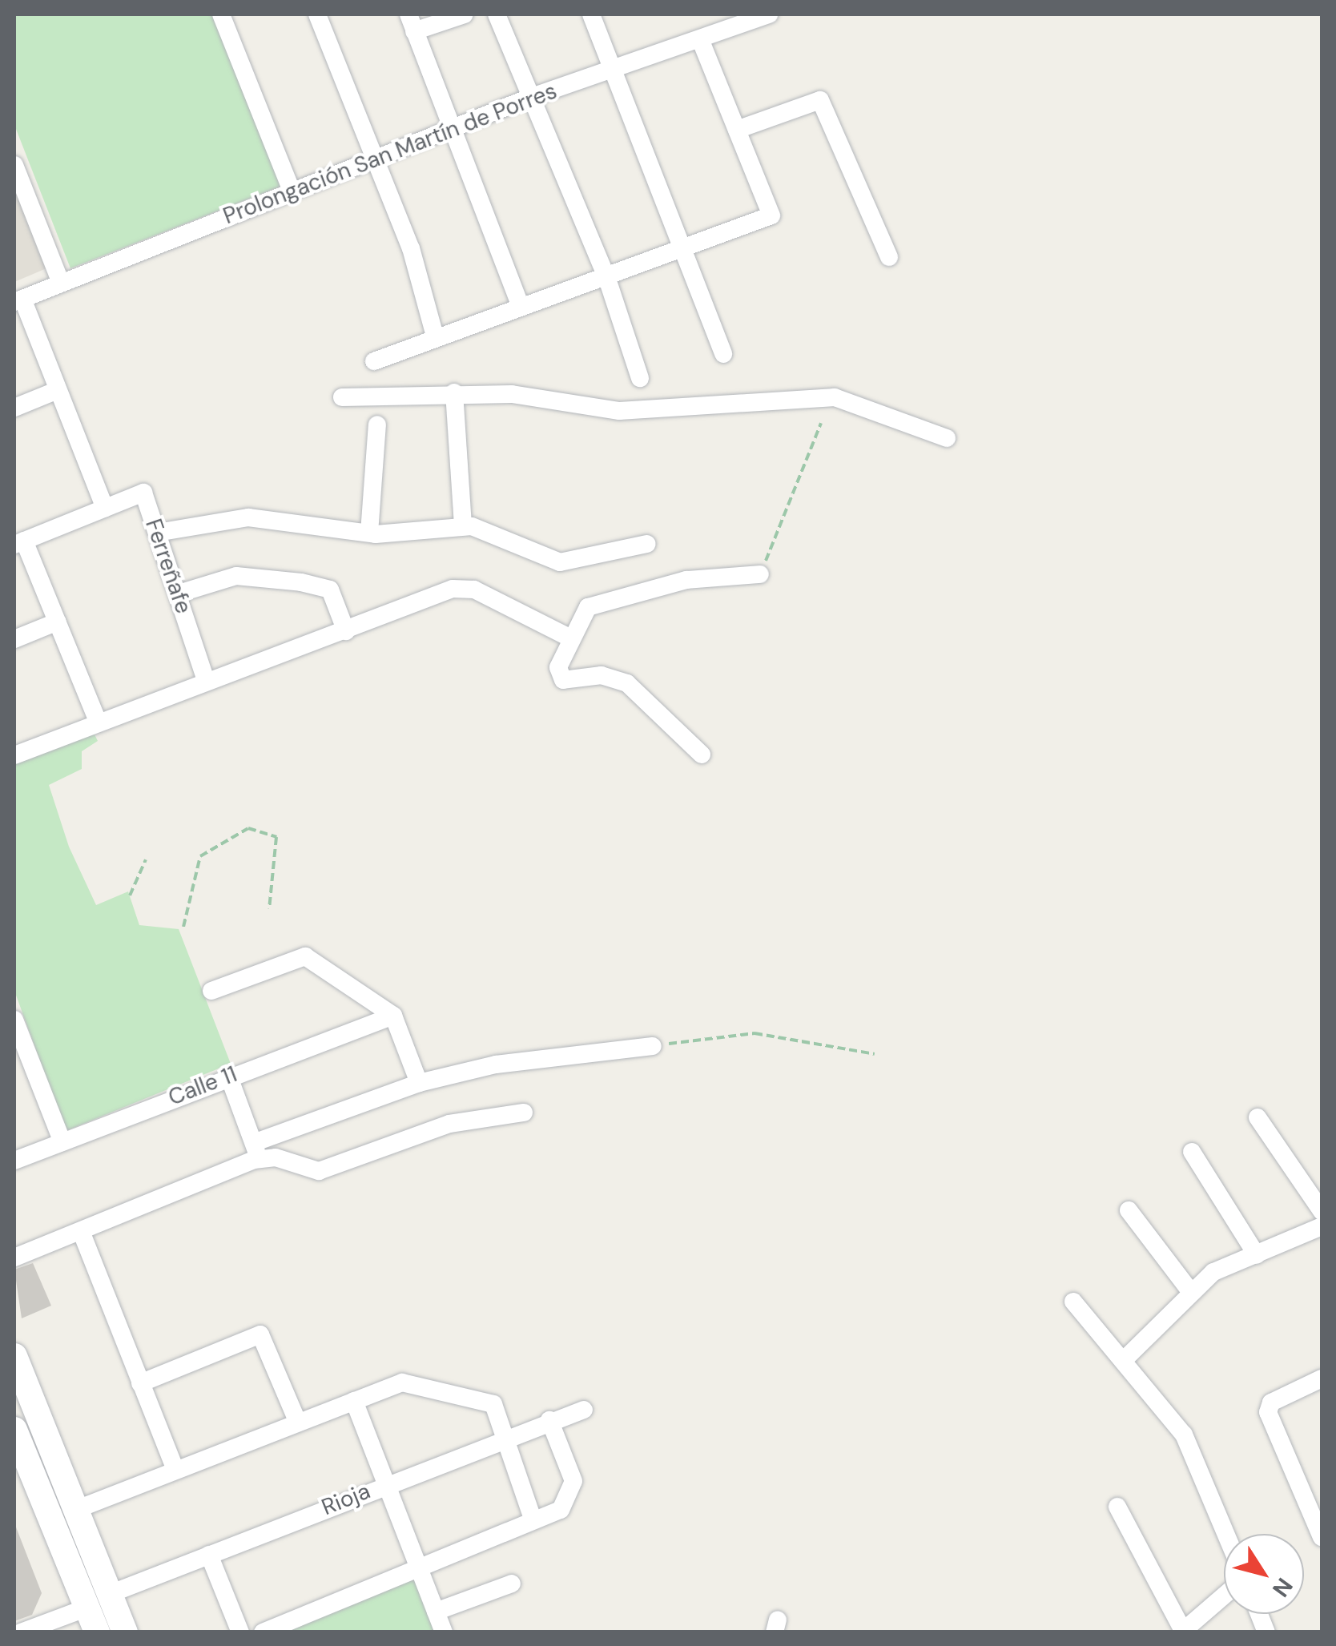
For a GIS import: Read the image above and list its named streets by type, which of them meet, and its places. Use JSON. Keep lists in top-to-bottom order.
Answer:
{
  "streets": {
    "street": [
      "Prolongación San Martín de Porres",
      "Ferreñafe",
      "Calle 11",
      "Rioja"
    ]
  },
  "north": "bottom right"
}
